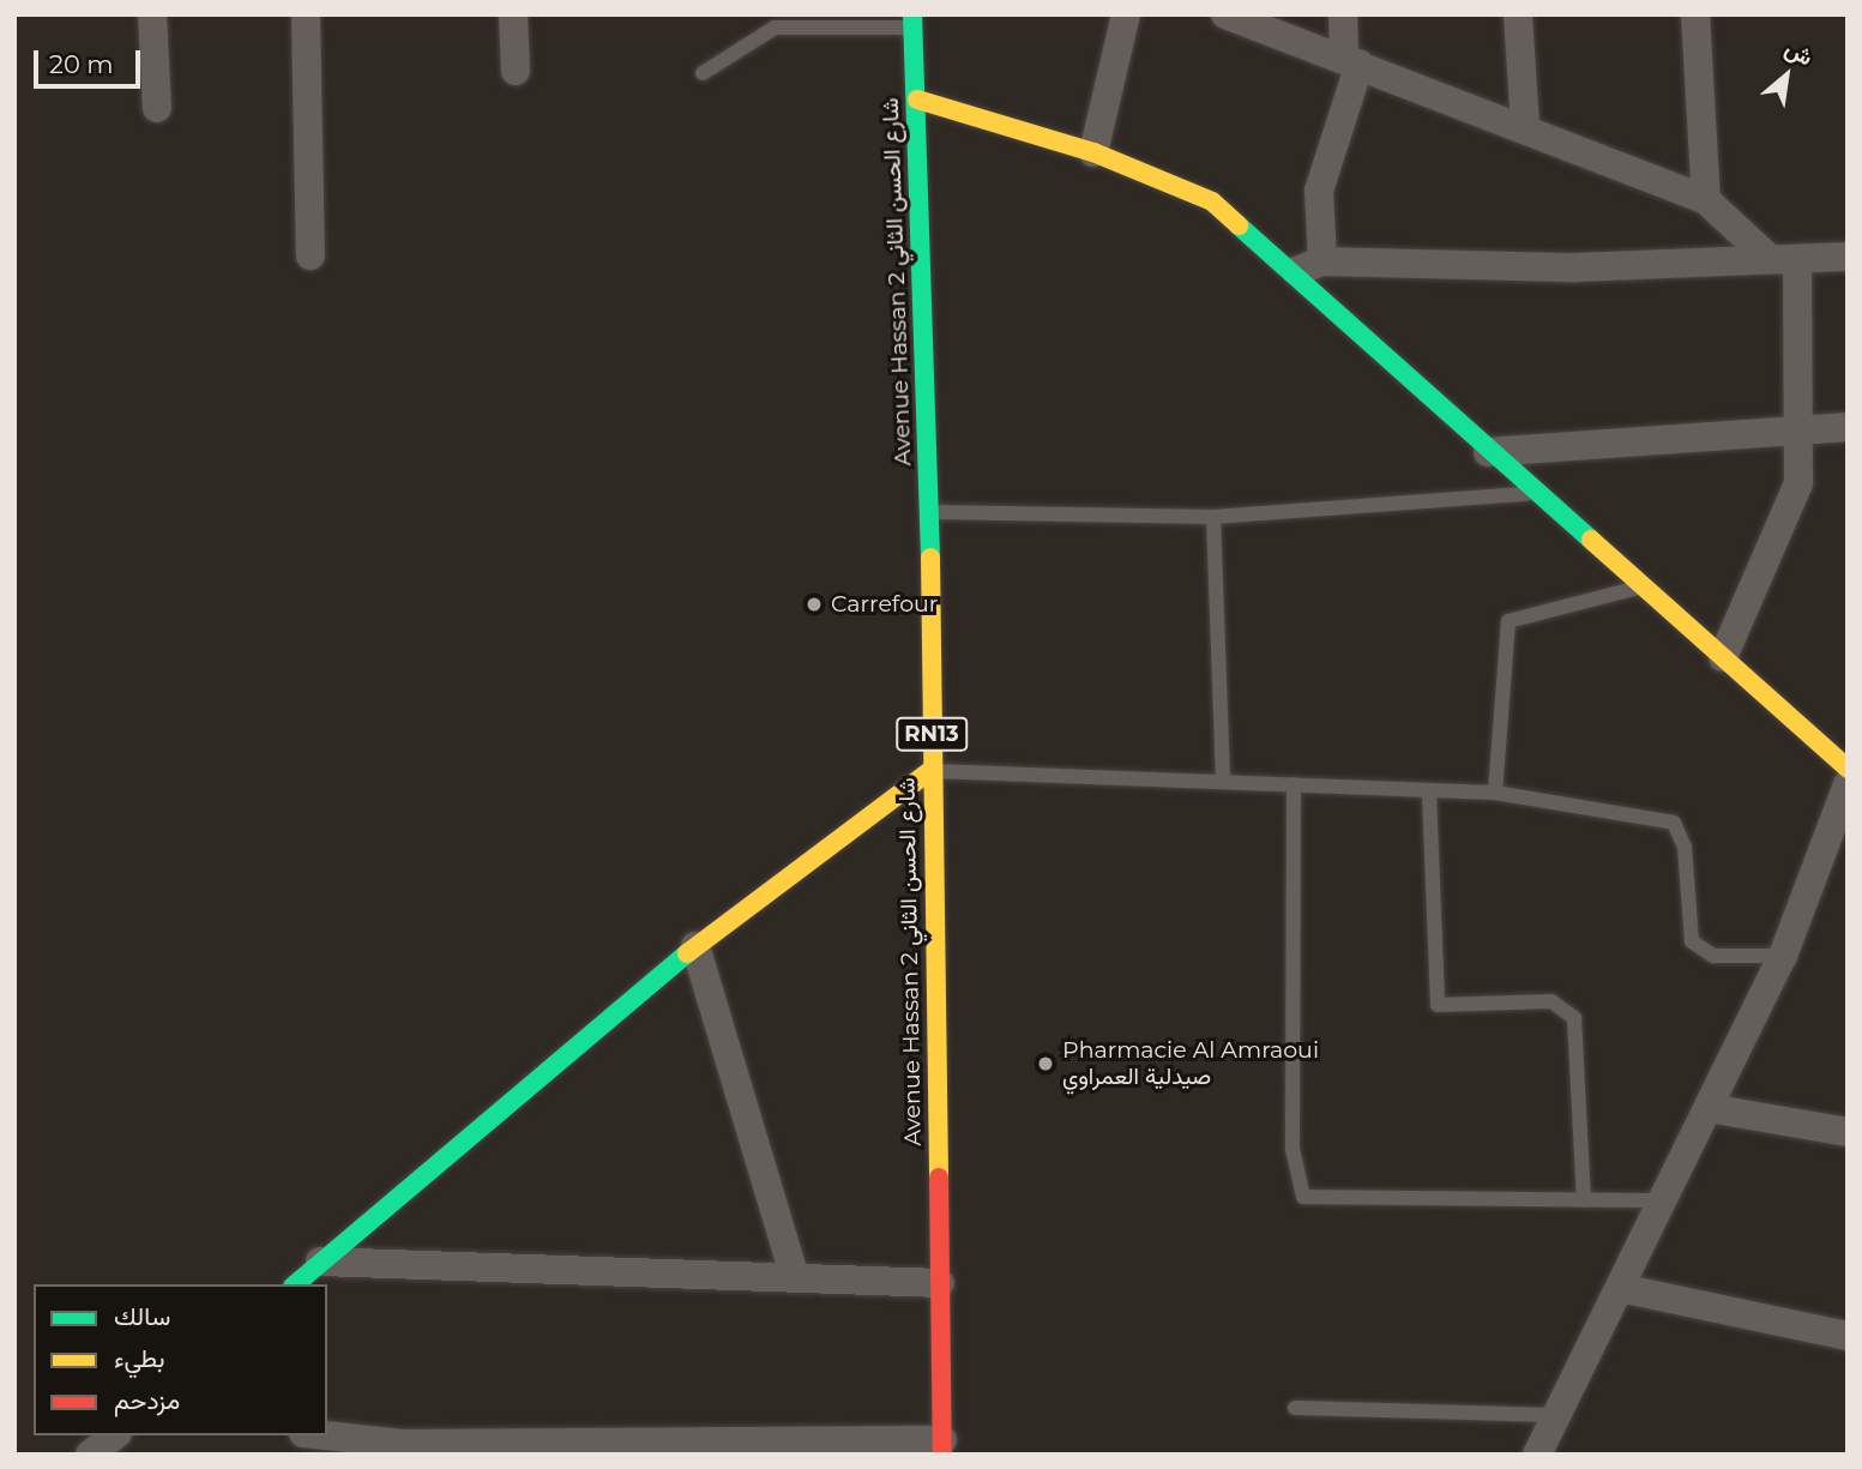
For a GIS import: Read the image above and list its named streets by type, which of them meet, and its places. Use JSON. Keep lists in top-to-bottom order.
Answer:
{
  "streets": {
    "street": ["Avenue Hassan 2 شارع الحسن الثاني", "RN13"]
  },
  "places": ["Carrefour", "Pharmacie Al Amraoui صيدلية العمراوي"],
  "legend": ["سالك", "بطيء", "مزدحم"],
  "scale_bar": "20 m",
  "north": "top right"
}
